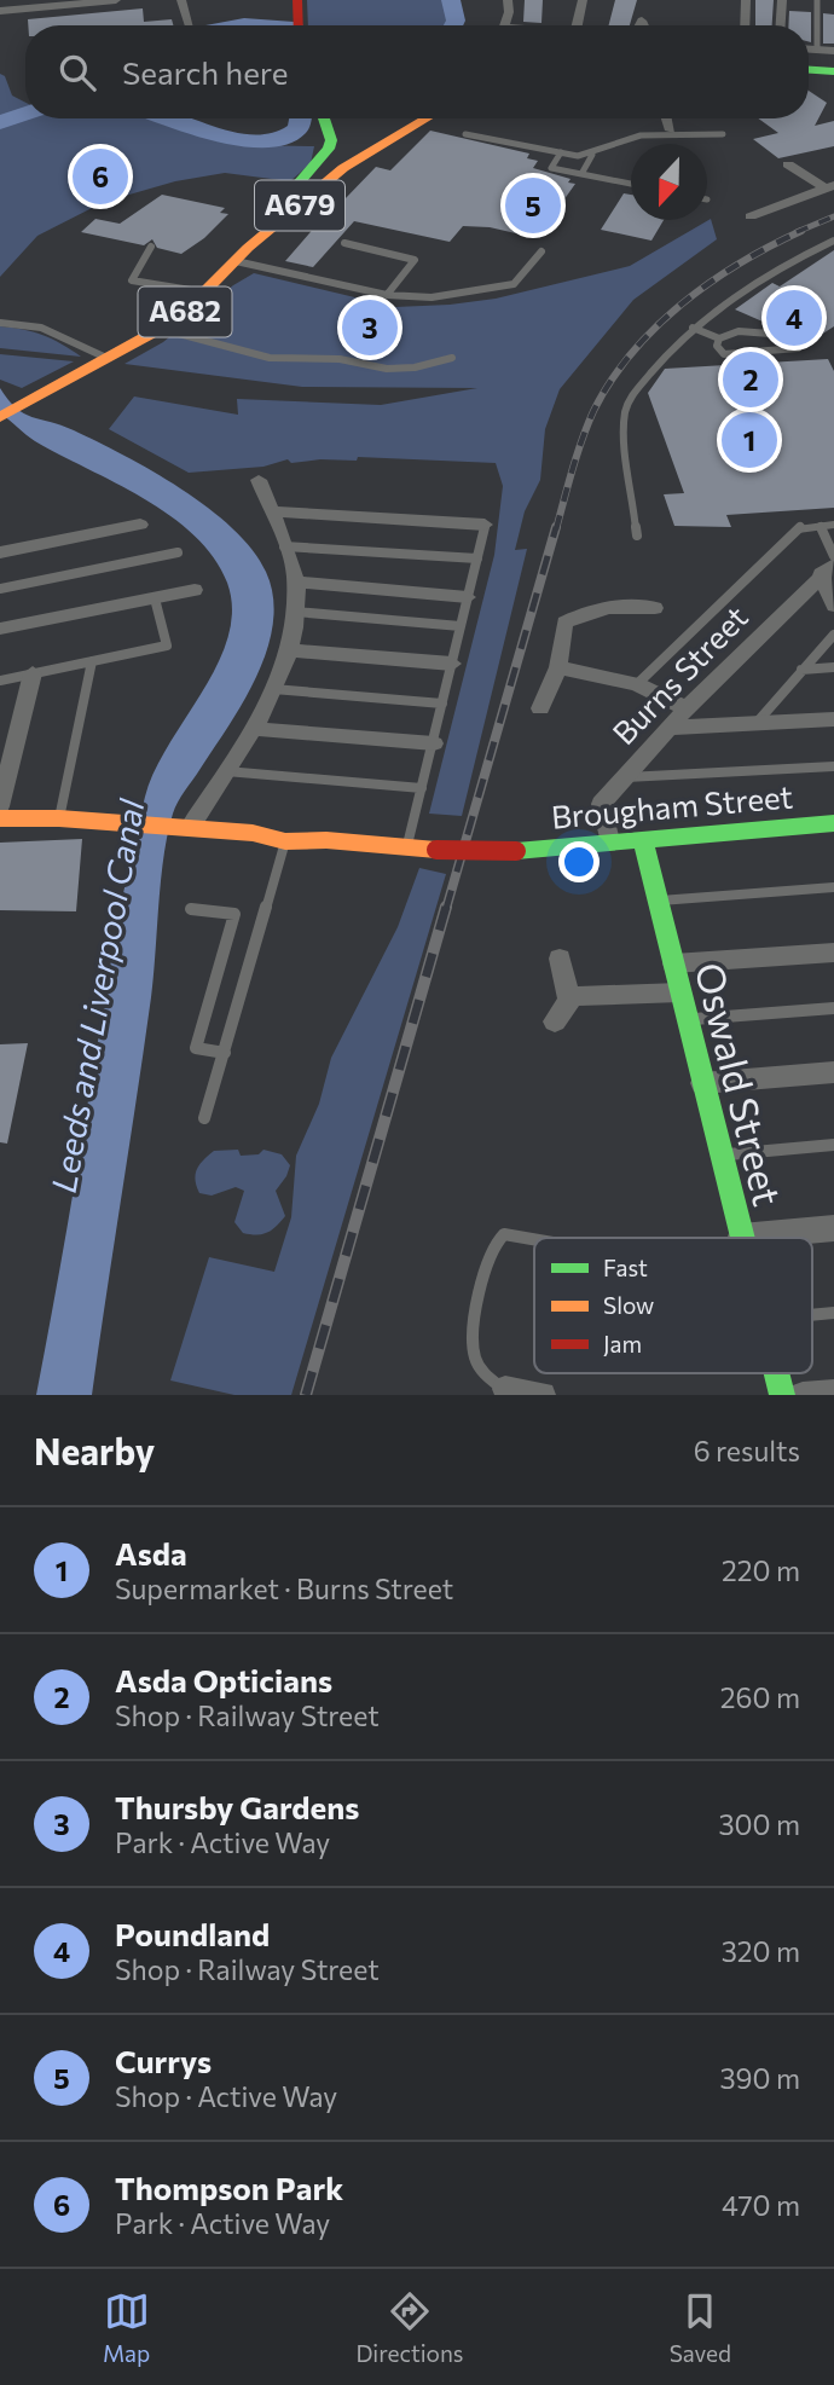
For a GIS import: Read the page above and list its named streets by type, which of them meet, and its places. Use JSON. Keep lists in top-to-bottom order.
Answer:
{
  "streets": {
    "main road": [
      "A679",
      "A682",
      "Brougham Street",
      "Oswald Street"
    ],
    "street": ["Burns Street"]
  },
  "crossings": [
    ["A679", "A682"],
    ["Burns Street", "Brougham Street"],
    ["Brougham Street", "Oswald Street"]
  ],
  "water": ["Leeds and Liverpool Canal"],
  "legend": ["Fast", "Slow", "Jam"],
  "north": "bottom",
  "page": {
    "search": "Search here",
    "pins": [
      "6",
      "5",
      "4",
      "3",
      "2",
      "1"
    ],
    "heading": ["Nearby", "6 results"],
    "list": [
      {
        "mark": "1",
        "name": "Asda",
        "note": "Supermarket · Burns Street",
        "value": "220 m"
      },
      {
        "mark": "2",
        "name": "Asda Opticians",
        "note": "Shop · Railway Street",
        "value": "260 m"
      },
      {
        "mark": "3",
        "name": "Thursby Gardens",
        "note": "Park · Active Way",
        "value": "300 m"
      },
      {
        "mark": "4",
        "name": "Poundland",
        "note": "Shop · Railway Street",
        "value": "320 m"
      },
      {
        "mark": "5",
        "name": "Currys",
        "note": "Shop · Active Way",
        "value": "390 m"
      },
      {
        "mark": "6",
        "name": "Thompson Park",
        "note": "Park · Active Way",
        "value": "470 m"
      }
    ],
    "nav": ["Map", "Directions", "Saved"]
  }
}
